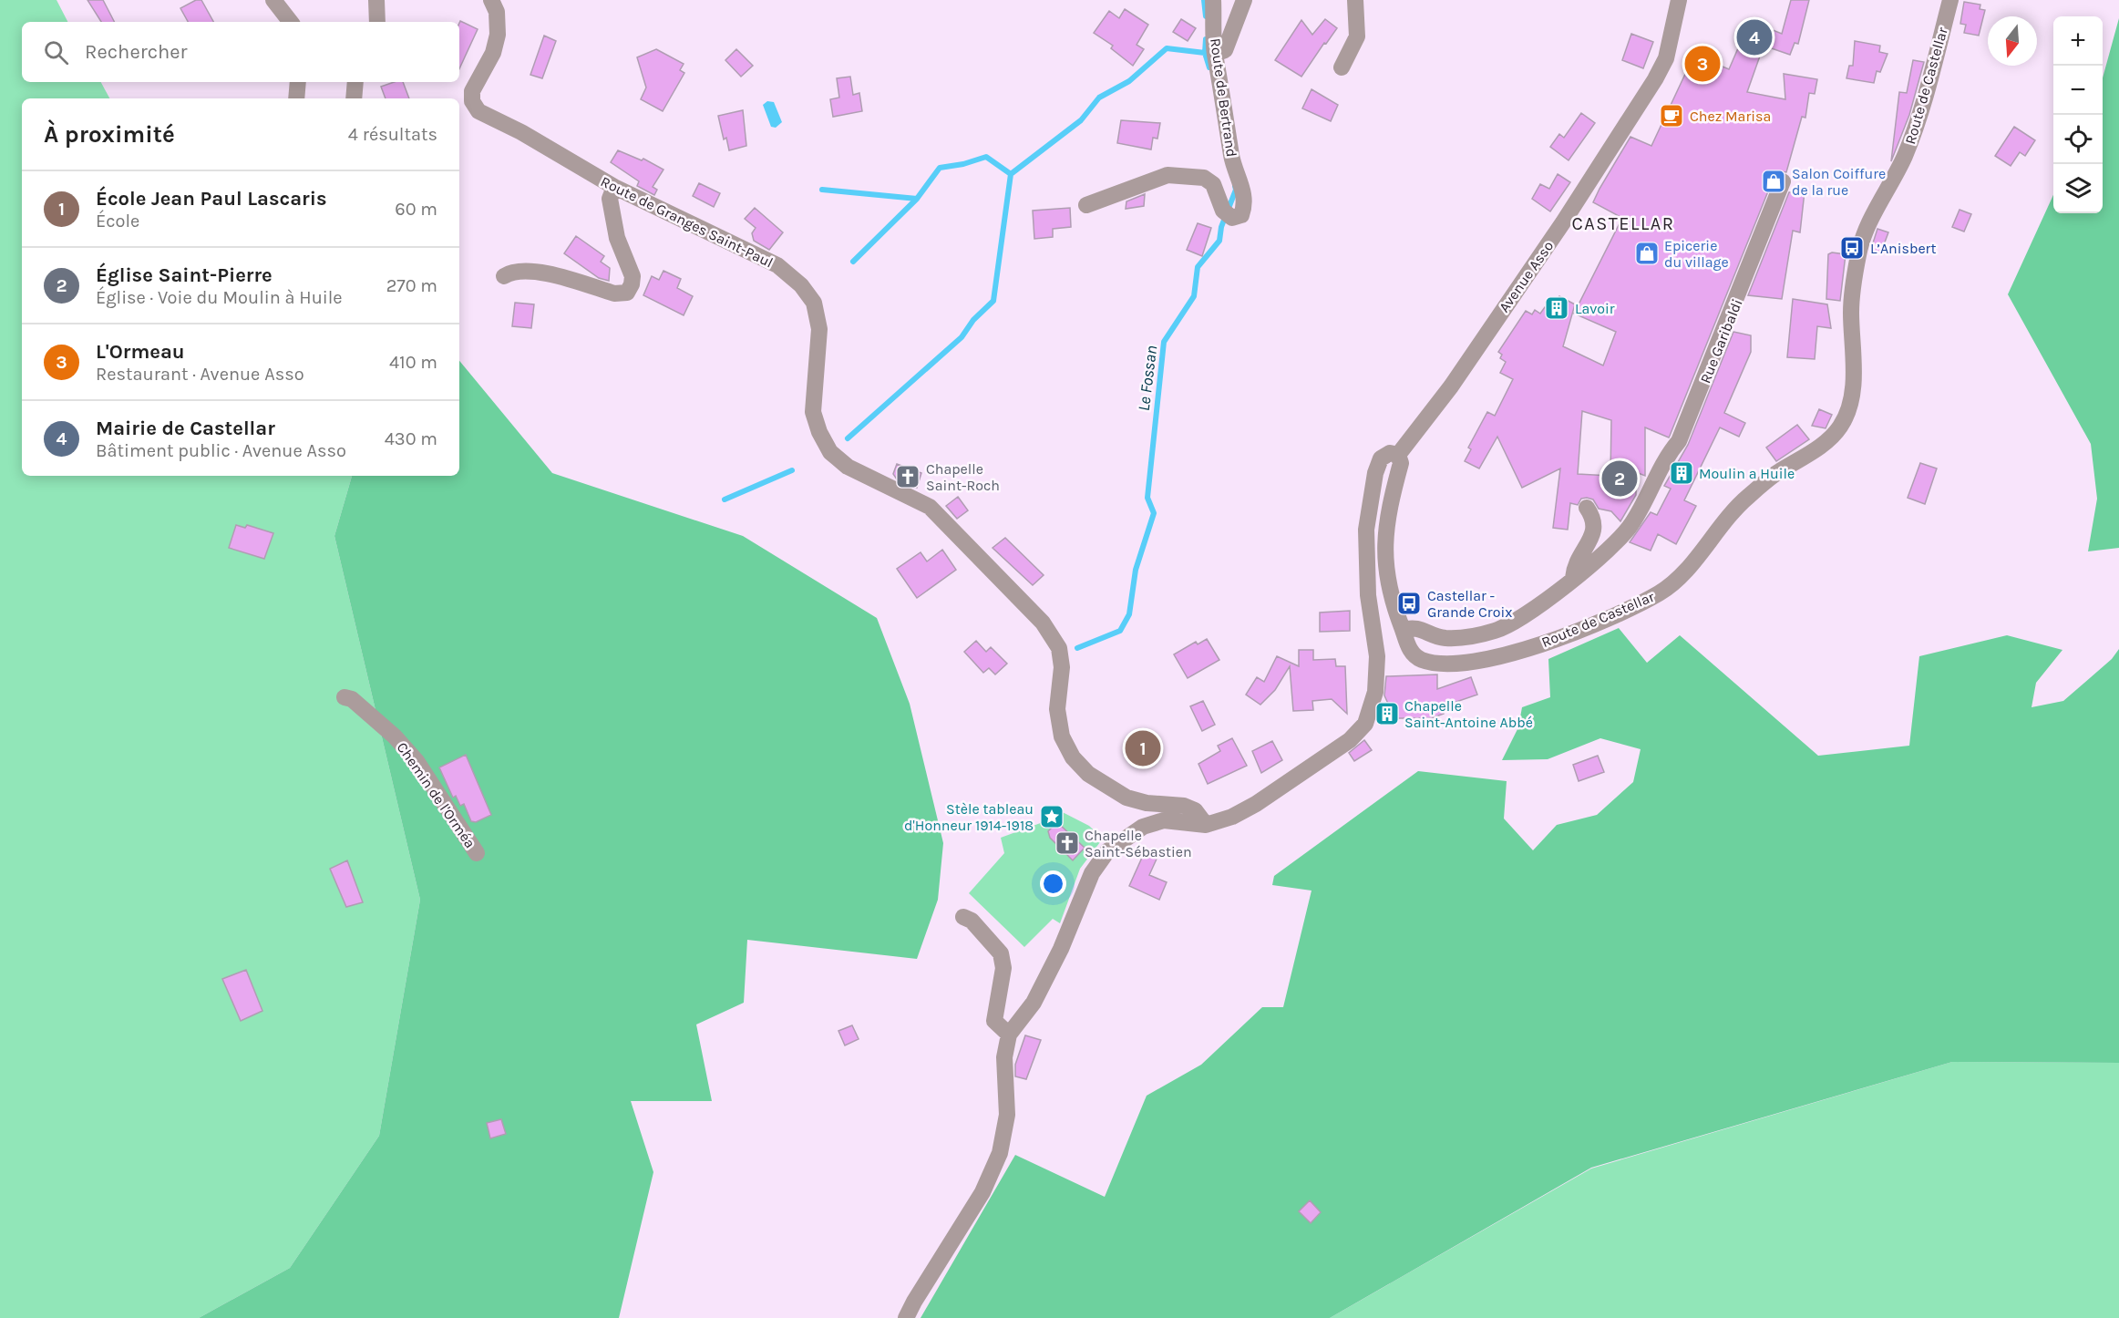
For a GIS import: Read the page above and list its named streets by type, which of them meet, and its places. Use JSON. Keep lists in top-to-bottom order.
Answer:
{
  "streets": {
    "street": [
      "Route de Castellar",
      "Route de Bertrand",
      "Route de Granges Saint-Paul",
      "Avenue Asso",
      "Rue Garibaldi",
      "Chemin de l'Orméa"
    ]
  },
  "crossings": [
    ["Route de Castellar", "Avenue Asso"],
    ["Route de Castellar", "Rue Garibaldi"]
  ],
  "districts": ["CASTELLAR"],
  "water": ["Le Fossan"],
  "places": {
    "cafe": ["Chez Marisa"],
    "shop": ["Salon Coiffure de la rue", "Epicerie du village"],
    "bus stop": ["L’Anisbert", "Castellar - Grande Croix"],
    "building": ["Lavoir", "Moulin a Huile", "Chapelle Saint-Antoine Abbé"],
    "church": ["Chapelle Saint-Roch", "Chapelle Saint-Sébastien"],
    "place": ["Stèle tableau d'Honneur 1914-1918"]
  },
  "north": "bottom",
  "page": {
    "map_buttons": ["+", "−"],
    "pins": [
      "4",
      "3",
      "2",
      "1"
    ],
    "search": "Rechercher",
    "heading": ["À proximité", "4 résultats"],
    "list": [
      {
        "mark": "1",
        "name": "École Jean Paul Lascaris",
        "note": "École",
        "value": "60 m"
      },
      {
        "mark": "2",
        "name": "Église Saint-Pierre",
        "note": "Église · Voie du Moulin à Huile",
        "value": "270 m"
      },
      {
        "mark": "3",
        "name": "L'Ormeau",
        "note": "Restaurant · Avenue Asso",
        "value": "410 m"
      },
      {
        "mark": "4",
        "name": "Mairie de Castellar",
        "note": "Bâtiment public · Avenue Asso",
        "value": "430 m"
      }
    ]
  }
}
